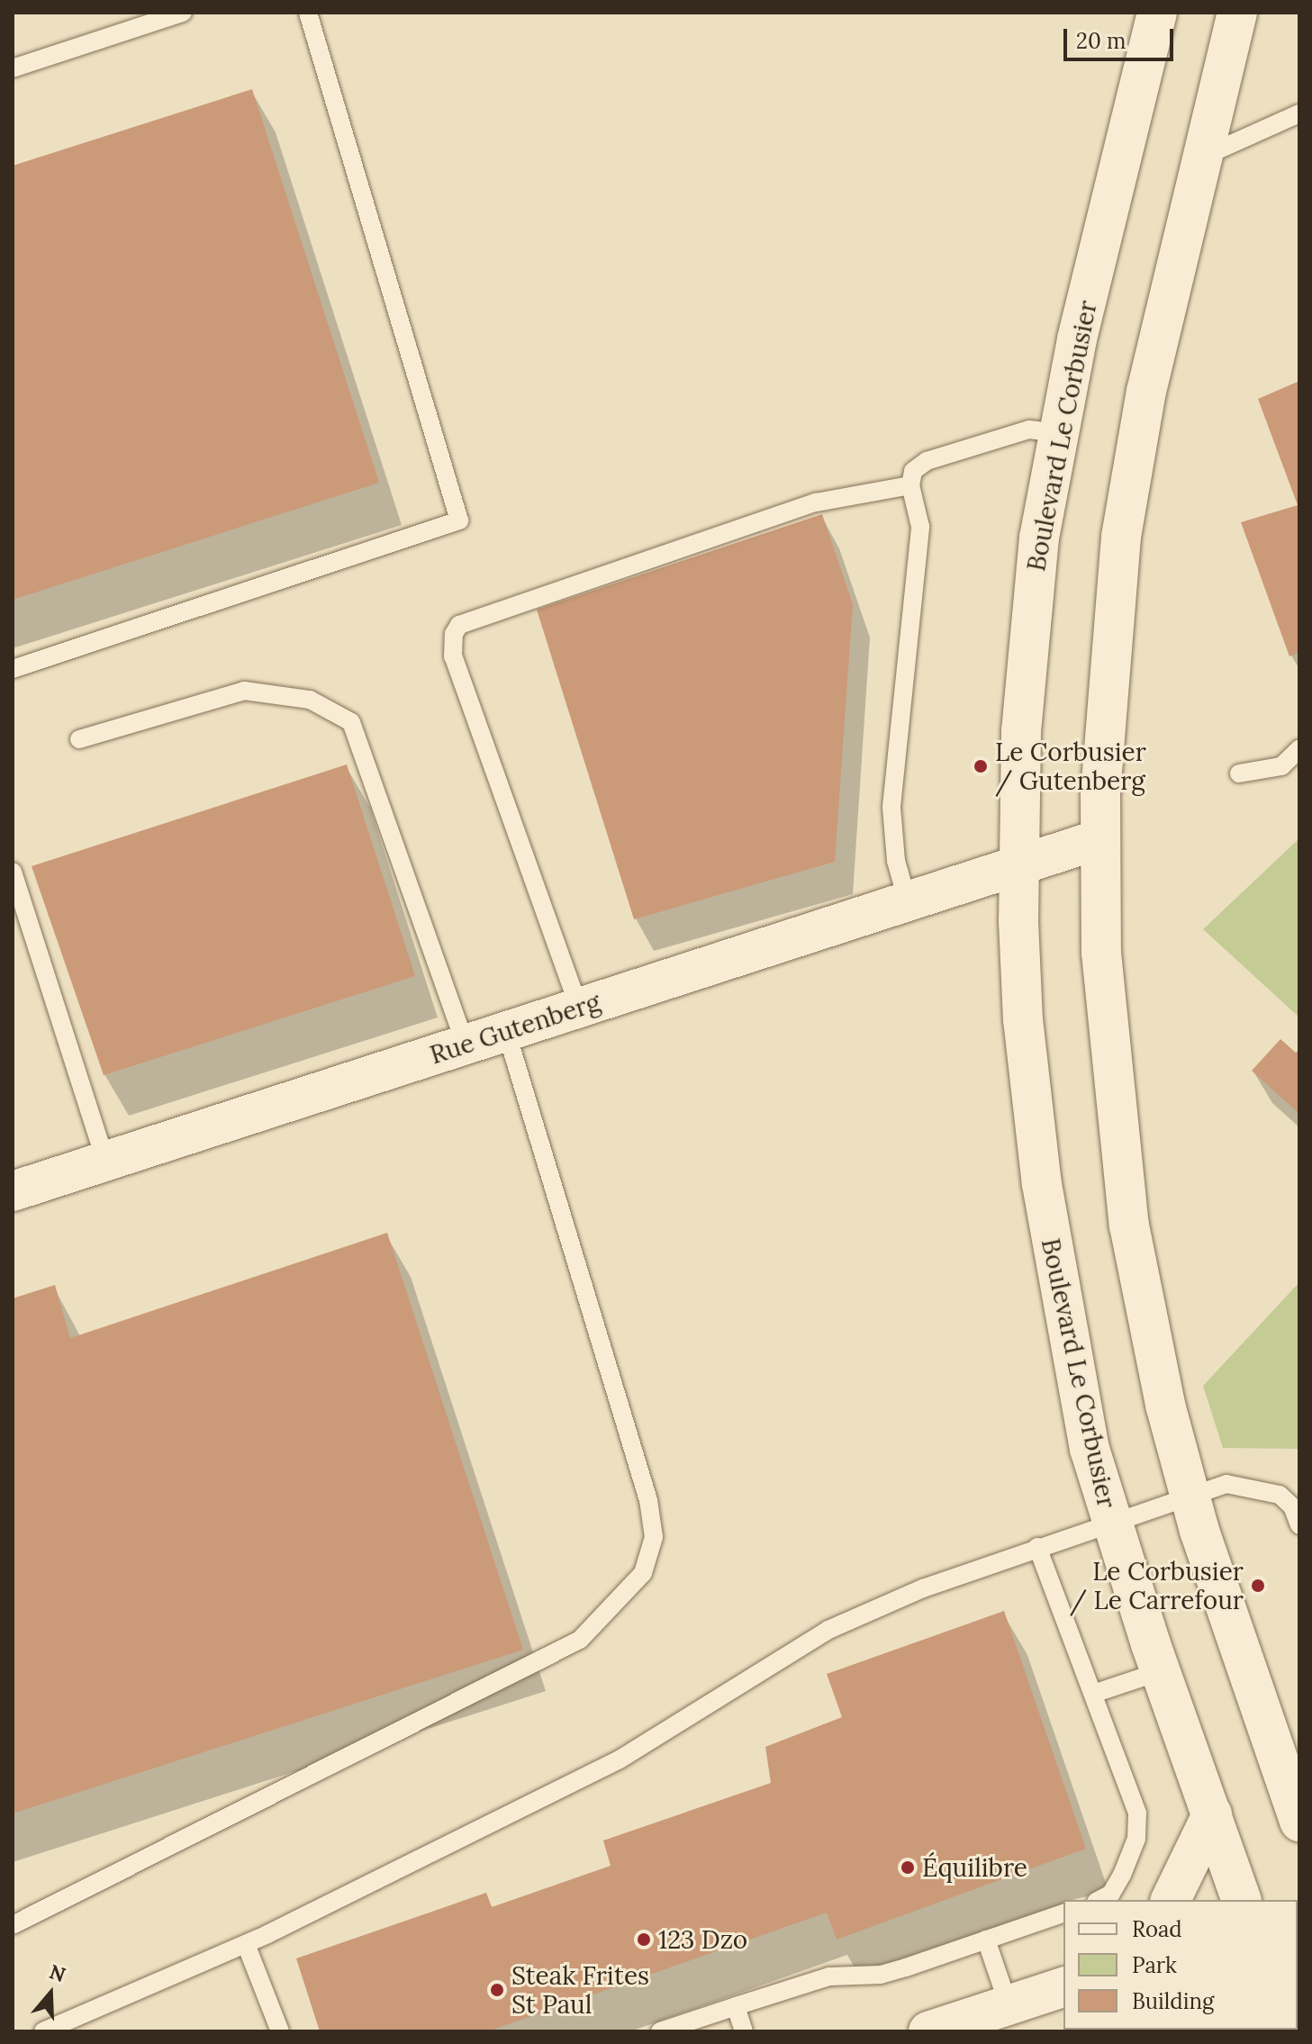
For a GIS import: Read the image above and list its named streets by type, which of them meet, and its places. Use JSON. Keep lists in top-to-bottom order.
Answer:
{
  "streets": {
    "street": ["Boulevard Le Corbusier", "Rue Gutenberg"]
  },
  "crossings": [
    ["Boulevard Le Corbusier", "Rue Gutenberg"]
  ],
  "places": [
    "Le Corbusier / Gutenberg",
    "Le Corbusier / Le Carrefour",
    "Équilibre",
    "123 Dzo",
    "Steak Frites St Paul"
  ],
  "legend": ["Road", "Park", "Building"],
  "scale_bar": "20 m",
  "north": "top"
}
